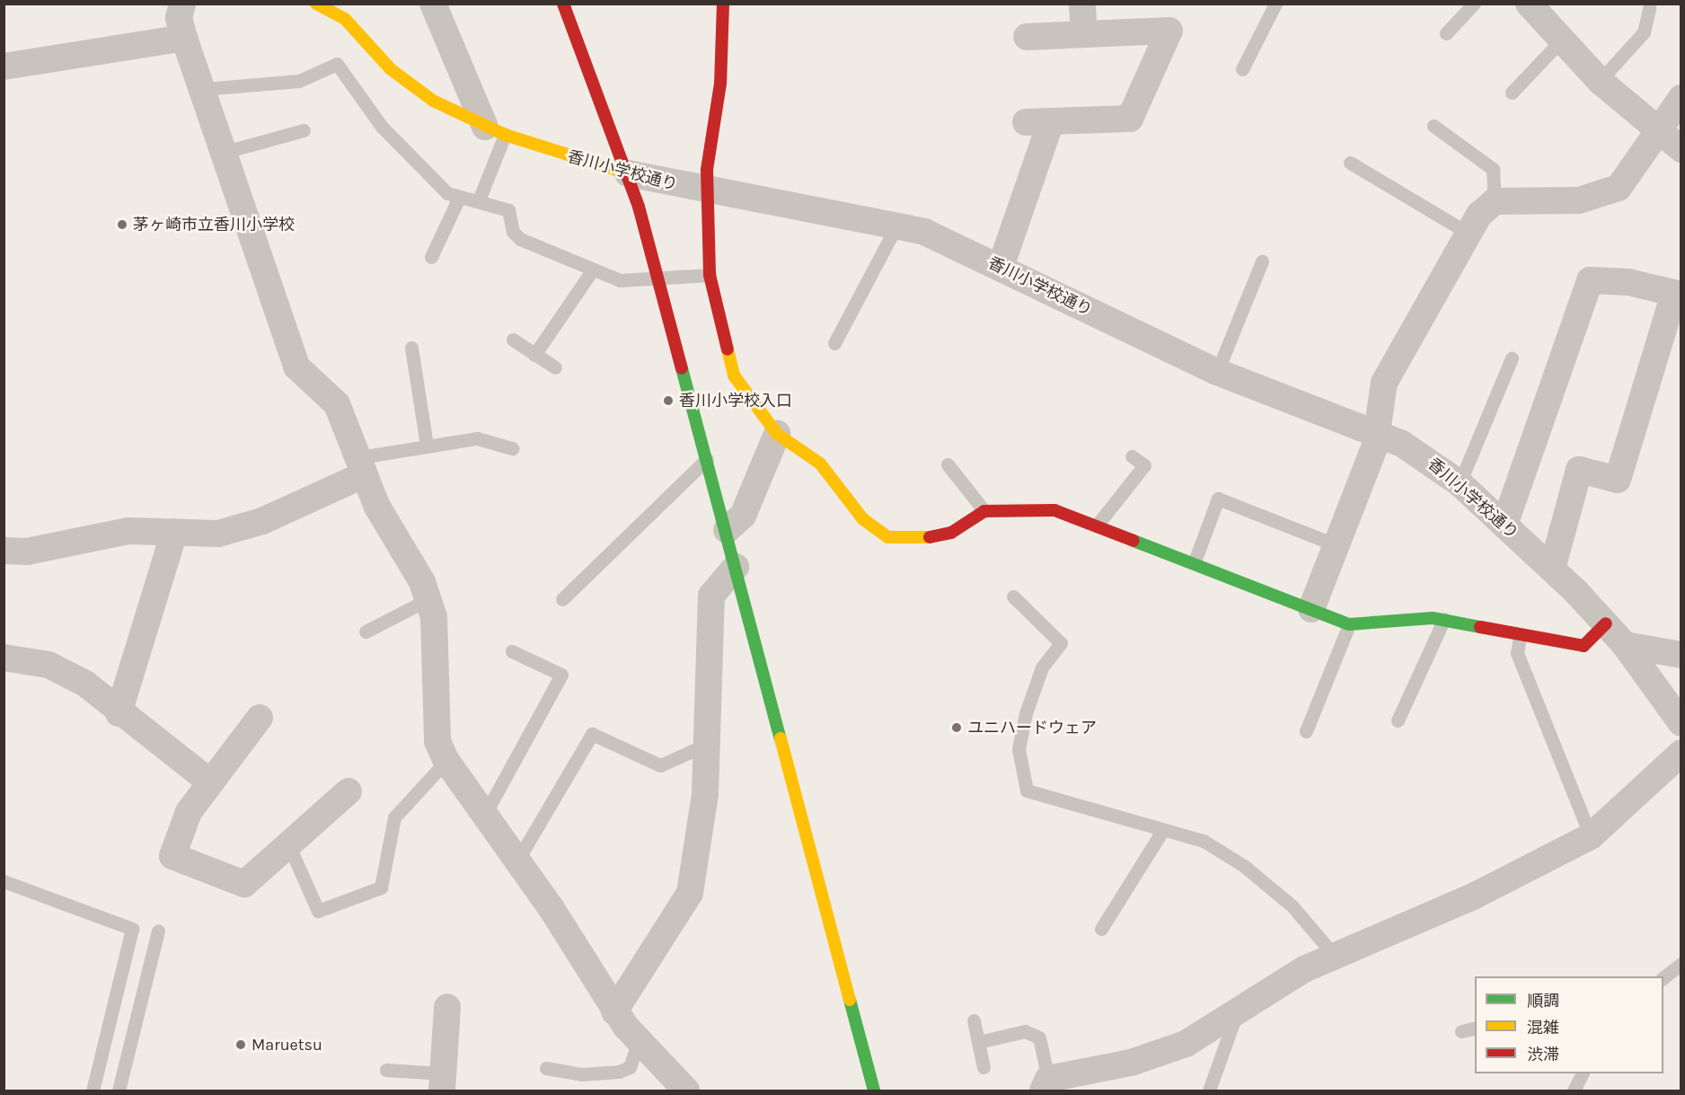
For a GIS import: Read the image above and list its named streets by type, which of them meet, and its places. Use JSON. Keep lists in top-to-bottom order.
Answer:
{
  "streets": {
    "street": ["香川小学校通り"]
  },
  "places": [
    "茅ヶ崎市立香川小学校",
    "香川小学校入口",
    "ユニハードウェア",
    "Maruetsu"
  ],
  "legend": ["順調", "混雑", "渋滞"]
}
